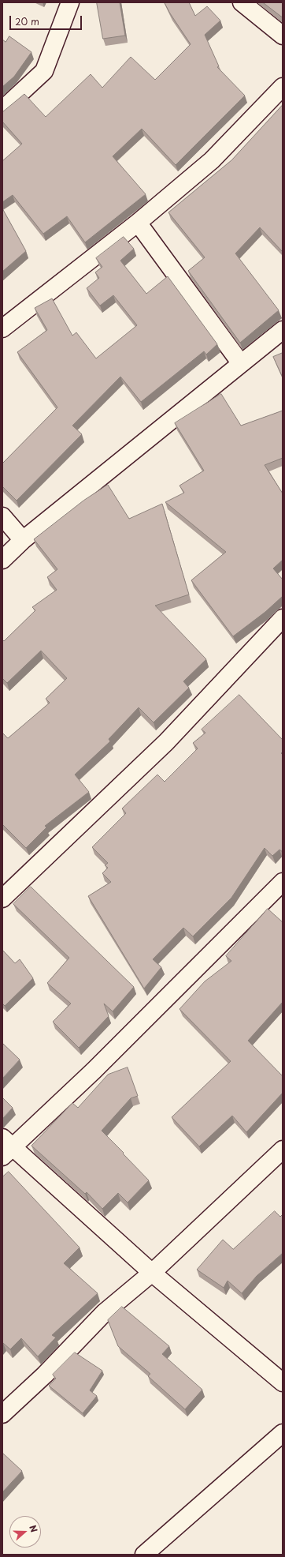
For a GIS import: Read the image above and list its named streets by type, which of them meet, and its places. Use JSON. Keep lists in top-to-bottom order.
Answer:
{
  "scale_bar": "20 m",
  "north": "right"
}
